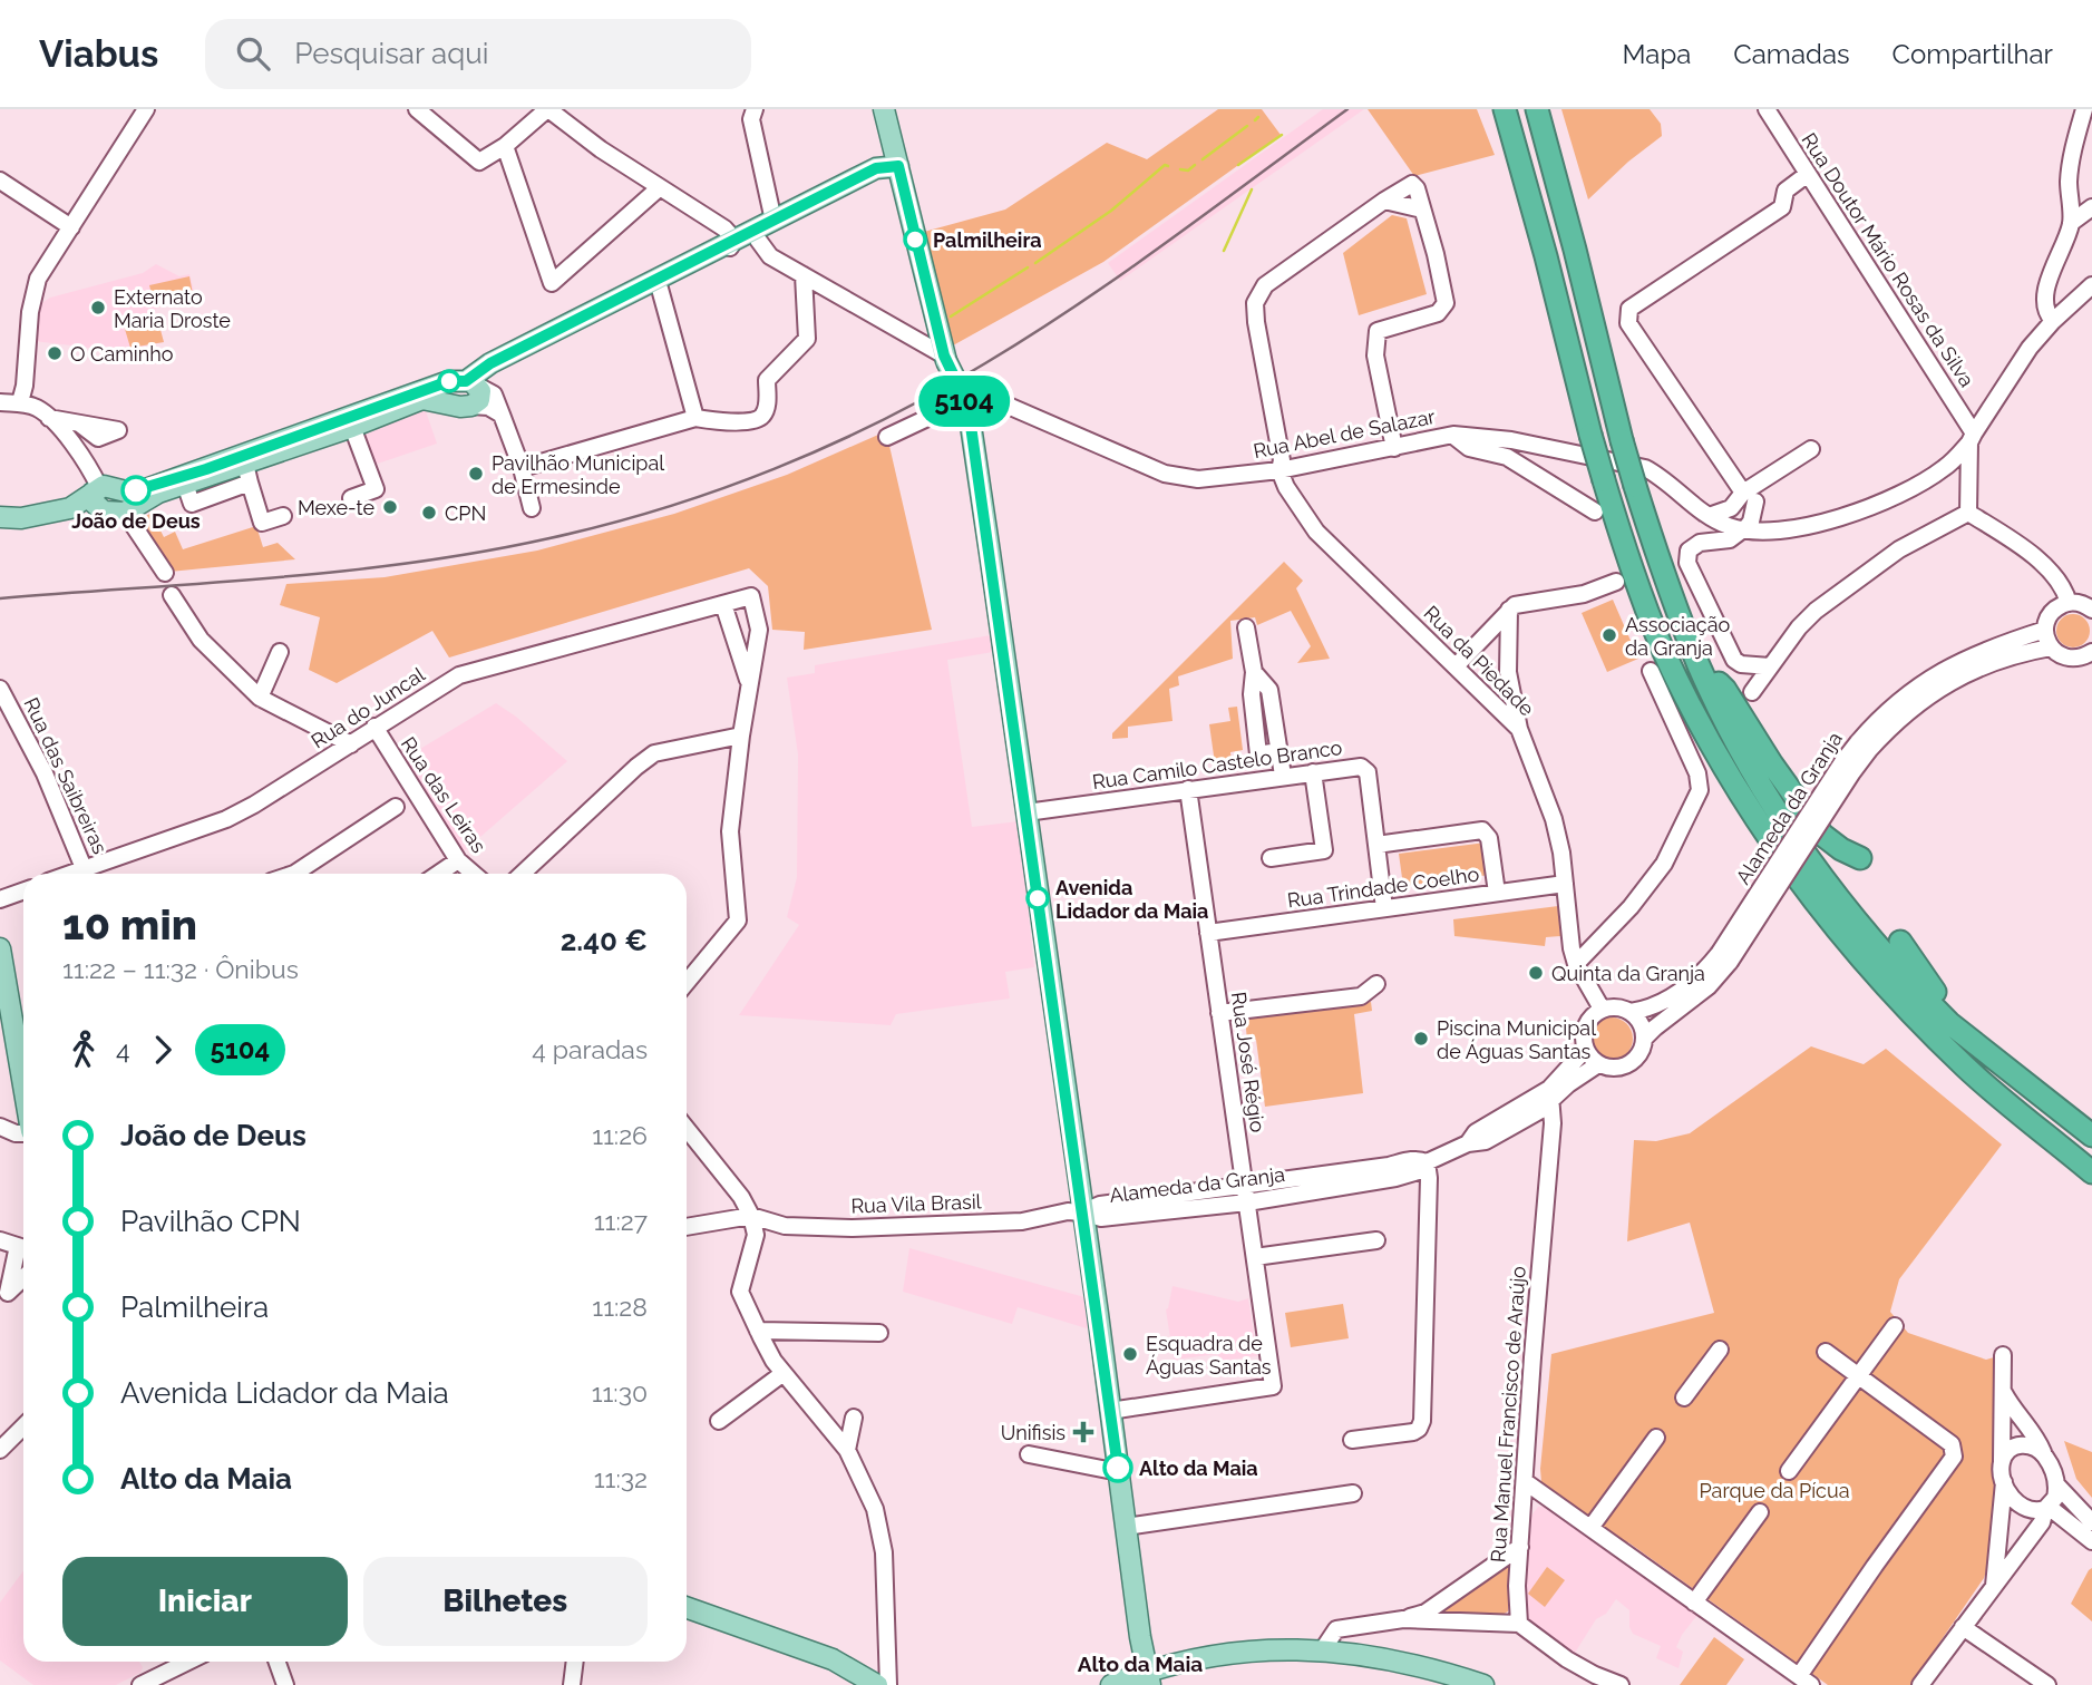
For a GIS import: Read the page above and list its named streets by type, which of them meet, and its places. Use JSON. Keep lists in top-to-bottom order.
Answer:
{
  "streets": {
    "street": [
      "Rua Doutor Mário Rosas da Silva",
      "Rua Abel de Salazar",
      "Rua da Piedade",
      "Rua do Juncal",
      "Rua Camilo Castelo Branco",
      "Rua das Saibreiras",
      "Rua das Leiras",
      "Alameda da Granja",
      "Rua Trindade Coelho",
      "Rua José Régio",
      "Rua Vila Brasil",
      "Rua Manuel Francisco de Araújo"
    ]
  },
  "crossings": [
    ["Rua Doutor Mário Rosas da Silva", "Rua Abel de Salazar"],
    ["Rua Abel de Salazar", "Rua da Piedade"],
    ["Rua da Piedade", "Alameda da Granja"],
    ["Rua da Piedade", "Rua Trindade Coelho"],
    ["Rua do Juncal", "Rua das Leiras"],
    ["Rua Camilo Castelo Branco", "Rua Trindade Coelho"],
    ["Rua Camilo Castelo Branco", "Rua José Régio"],
    ["Alameda da Granja", "Rua José Régio"],
    ["Alameda da Granja", "Rua Vila Brasil"],
    ["Alameda da Granja", "Rua Manuel Francisco de Araújo"],
    ["Rua Trindade Coelho", "Rua José Régio"]
  ],
  "districts": ["Alto da Maia"],
  "parks": ["Parque da Pícua"],
  "places": {
    "other": [
      "Palmilheira",
      "Externato Maria Droste",
      "O Caminho",
      "Pavilhão Municipal de Ermesinde",
      "João de Deus",
      "Mexe-te",
      "CPN",
      "Associação da Granja",
      "Avenida Lidador da Maia",
      "Quinta da Granja",
      "Piscina Municipal de Águas Santas",
      "Esquadra de Águas Santas",
      "Alto da Maia"
    ],
    "health": ["Unifisis"]
  },
  "lines": ["bus line 5104"],
  "page": {
    "header": "Viabus",
    "search": "Pesquisar aqui",
    "nav": ["Mapa", "Camadas", "Compartilhar"],
    "on_map": "5104",
    "heading": ["10 min", "11:22 – 11:32 · Ônibus", "2.40 €"],
    "legs": ["4", "5104", "4 paradas"],
    "list": [
      {
        "name": "João de Deus",
        "value": "11:26"
      },
      {
        "name": "Pavilhão CPN",
        "value": "11:27"
      },
      {
        "name": "Palmilheira",
        "value": "11:28"
      },
      {
        "name": "Avenida Lidador da Maia",
        "value": "11:30"
      },
      {
        "name": "Alto da Maia",
        "value": "11:32"
      }
    ],
    "buttons": ["Iniciar", "Bilhetes"]
  }
}
